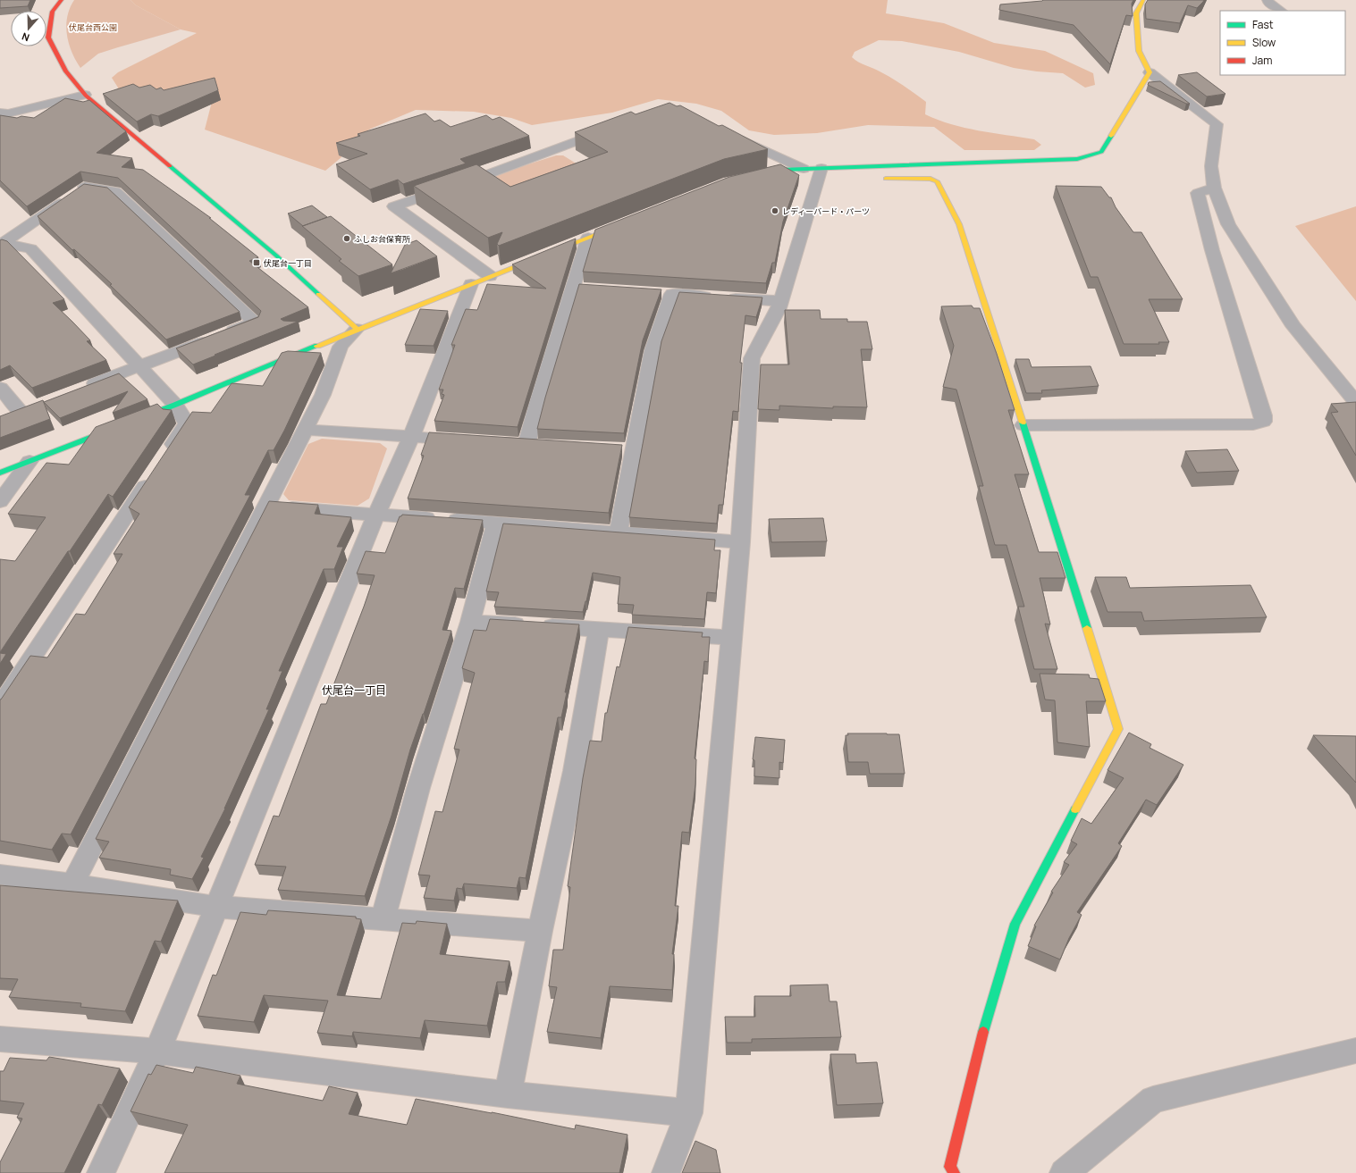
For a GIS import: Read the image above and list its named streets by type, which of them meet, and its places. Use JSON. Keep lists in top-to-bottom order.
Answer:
{
  "districts": ["伏尾台一丁目"],
  "parks": ["伏尾台⻄公園"],
  "places": {
    "other": ["レディーバード・パーツ", "ふしお台保育所"],
    "transit": ["伏尾台一丁目"]
  },
  "legend": ["Fast", "Slow", "Jam"],
  "north": "bottom"
}
